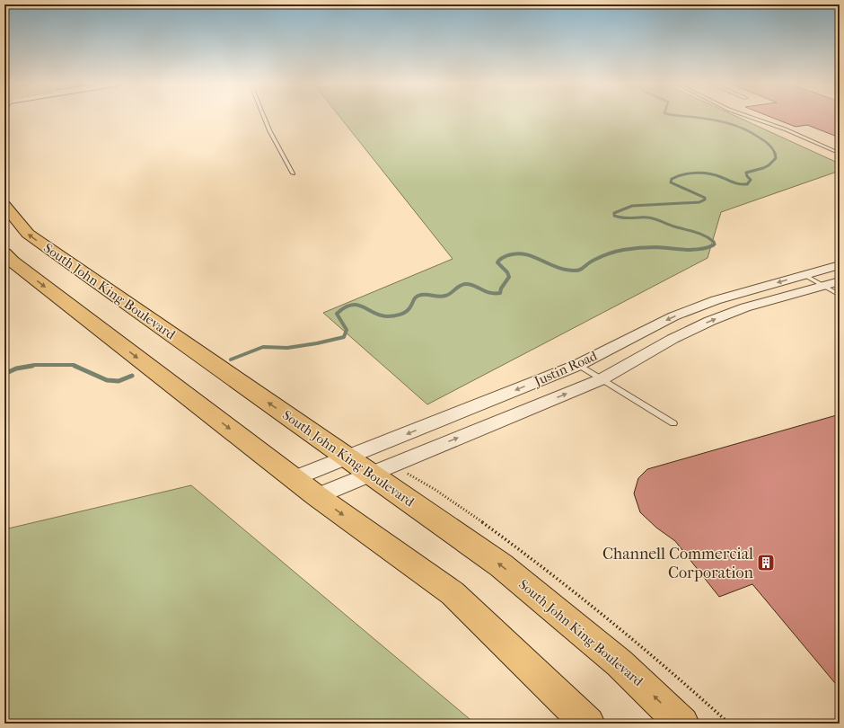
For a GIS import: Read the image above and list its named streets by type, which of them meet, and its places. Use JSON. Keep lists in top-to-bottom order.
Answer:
{
  "streets": {
    "main road": ["South John King Boulevard"],
    "street": ["Justin Road"]
  },
  "crossings": [
    ["South John King Boulevard", "Justin Road"]
  ],
  "places": {
    "building": ["Channell Commercial Corporation"]
  }
}
